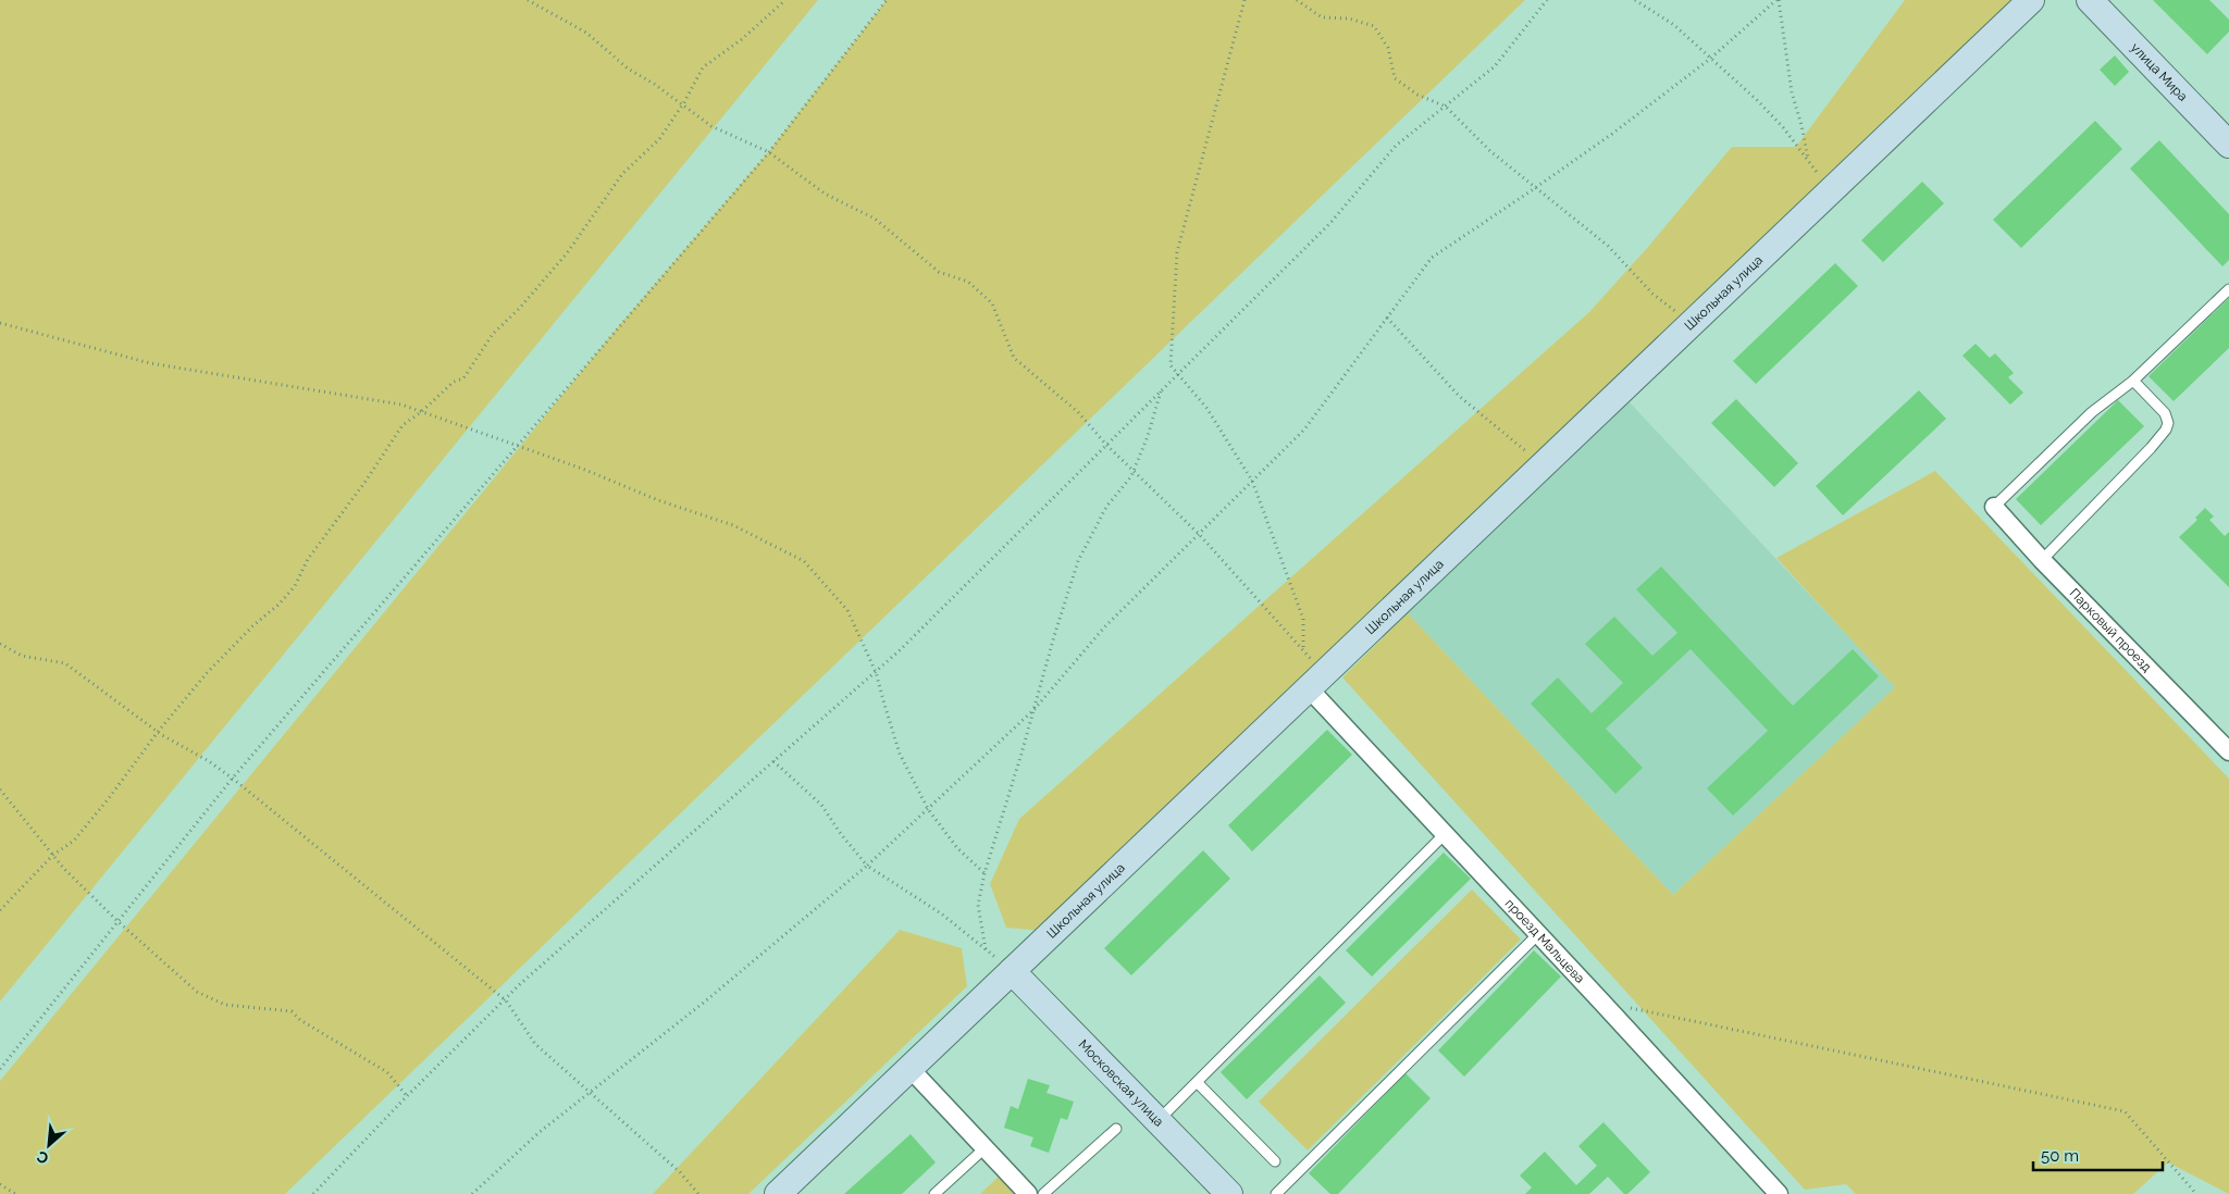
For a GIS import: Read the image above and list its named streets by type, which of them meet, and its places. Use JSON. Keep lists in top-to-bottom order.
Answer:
{
  "streets": {
    "street": [
      "улица Мира",
      "Школьная улица",
      "Парковый проезд",
      "проезд Мальцева",
      "Московская улица"
    ]
  },
  "crossings": [
    ["Школьная улица", "проезд Мальцева"],
    ["Школьная улица", "Московская улица"]
  ],
  "scale_bar": "50 m",
  "north": "bottom left"
}
